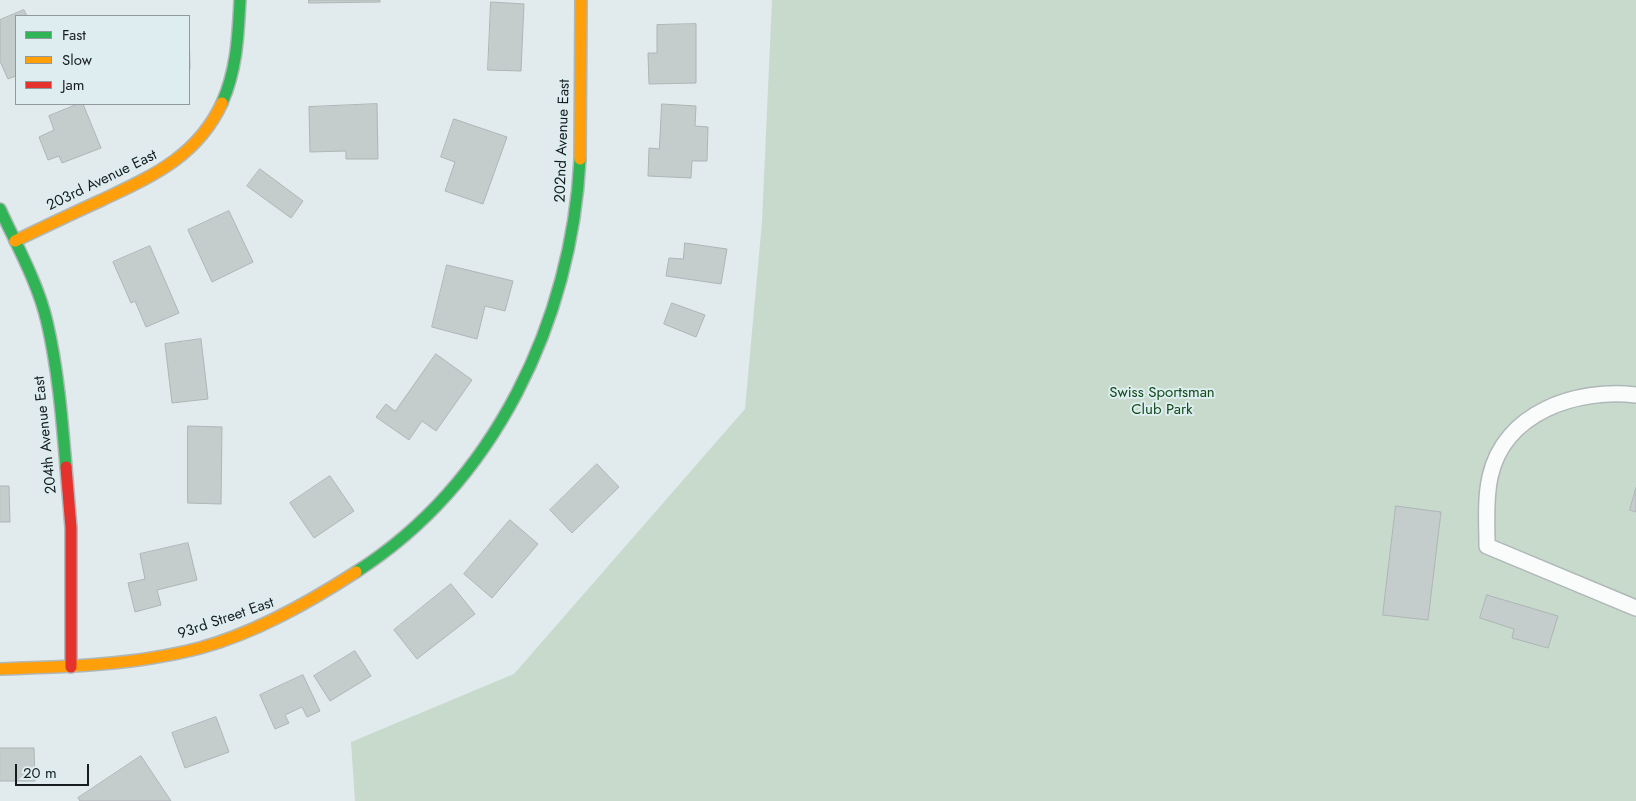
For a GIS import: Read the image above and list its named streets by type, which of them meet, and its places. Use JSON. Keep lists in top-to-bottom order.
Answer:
{
  "streets": {
    "street": [
      "202nd Avenue East",
      "203rd Avenue East",
      "204th Avenue East",
      "93rd Street East"
    ]
  },
  "crossings": [
    ["202nd Avenue East", "93rd Street East"],
    ["203rd Avenue East", "204th Avenue East"],
    ["204th Avenue East", "93rd Street East"]
  ],
  "parks": ["Swiss Sportsman Club Park"],
  "legend": ["Fast", "Slow", "Jam"],
  "scale_bar": "20 m"
}
